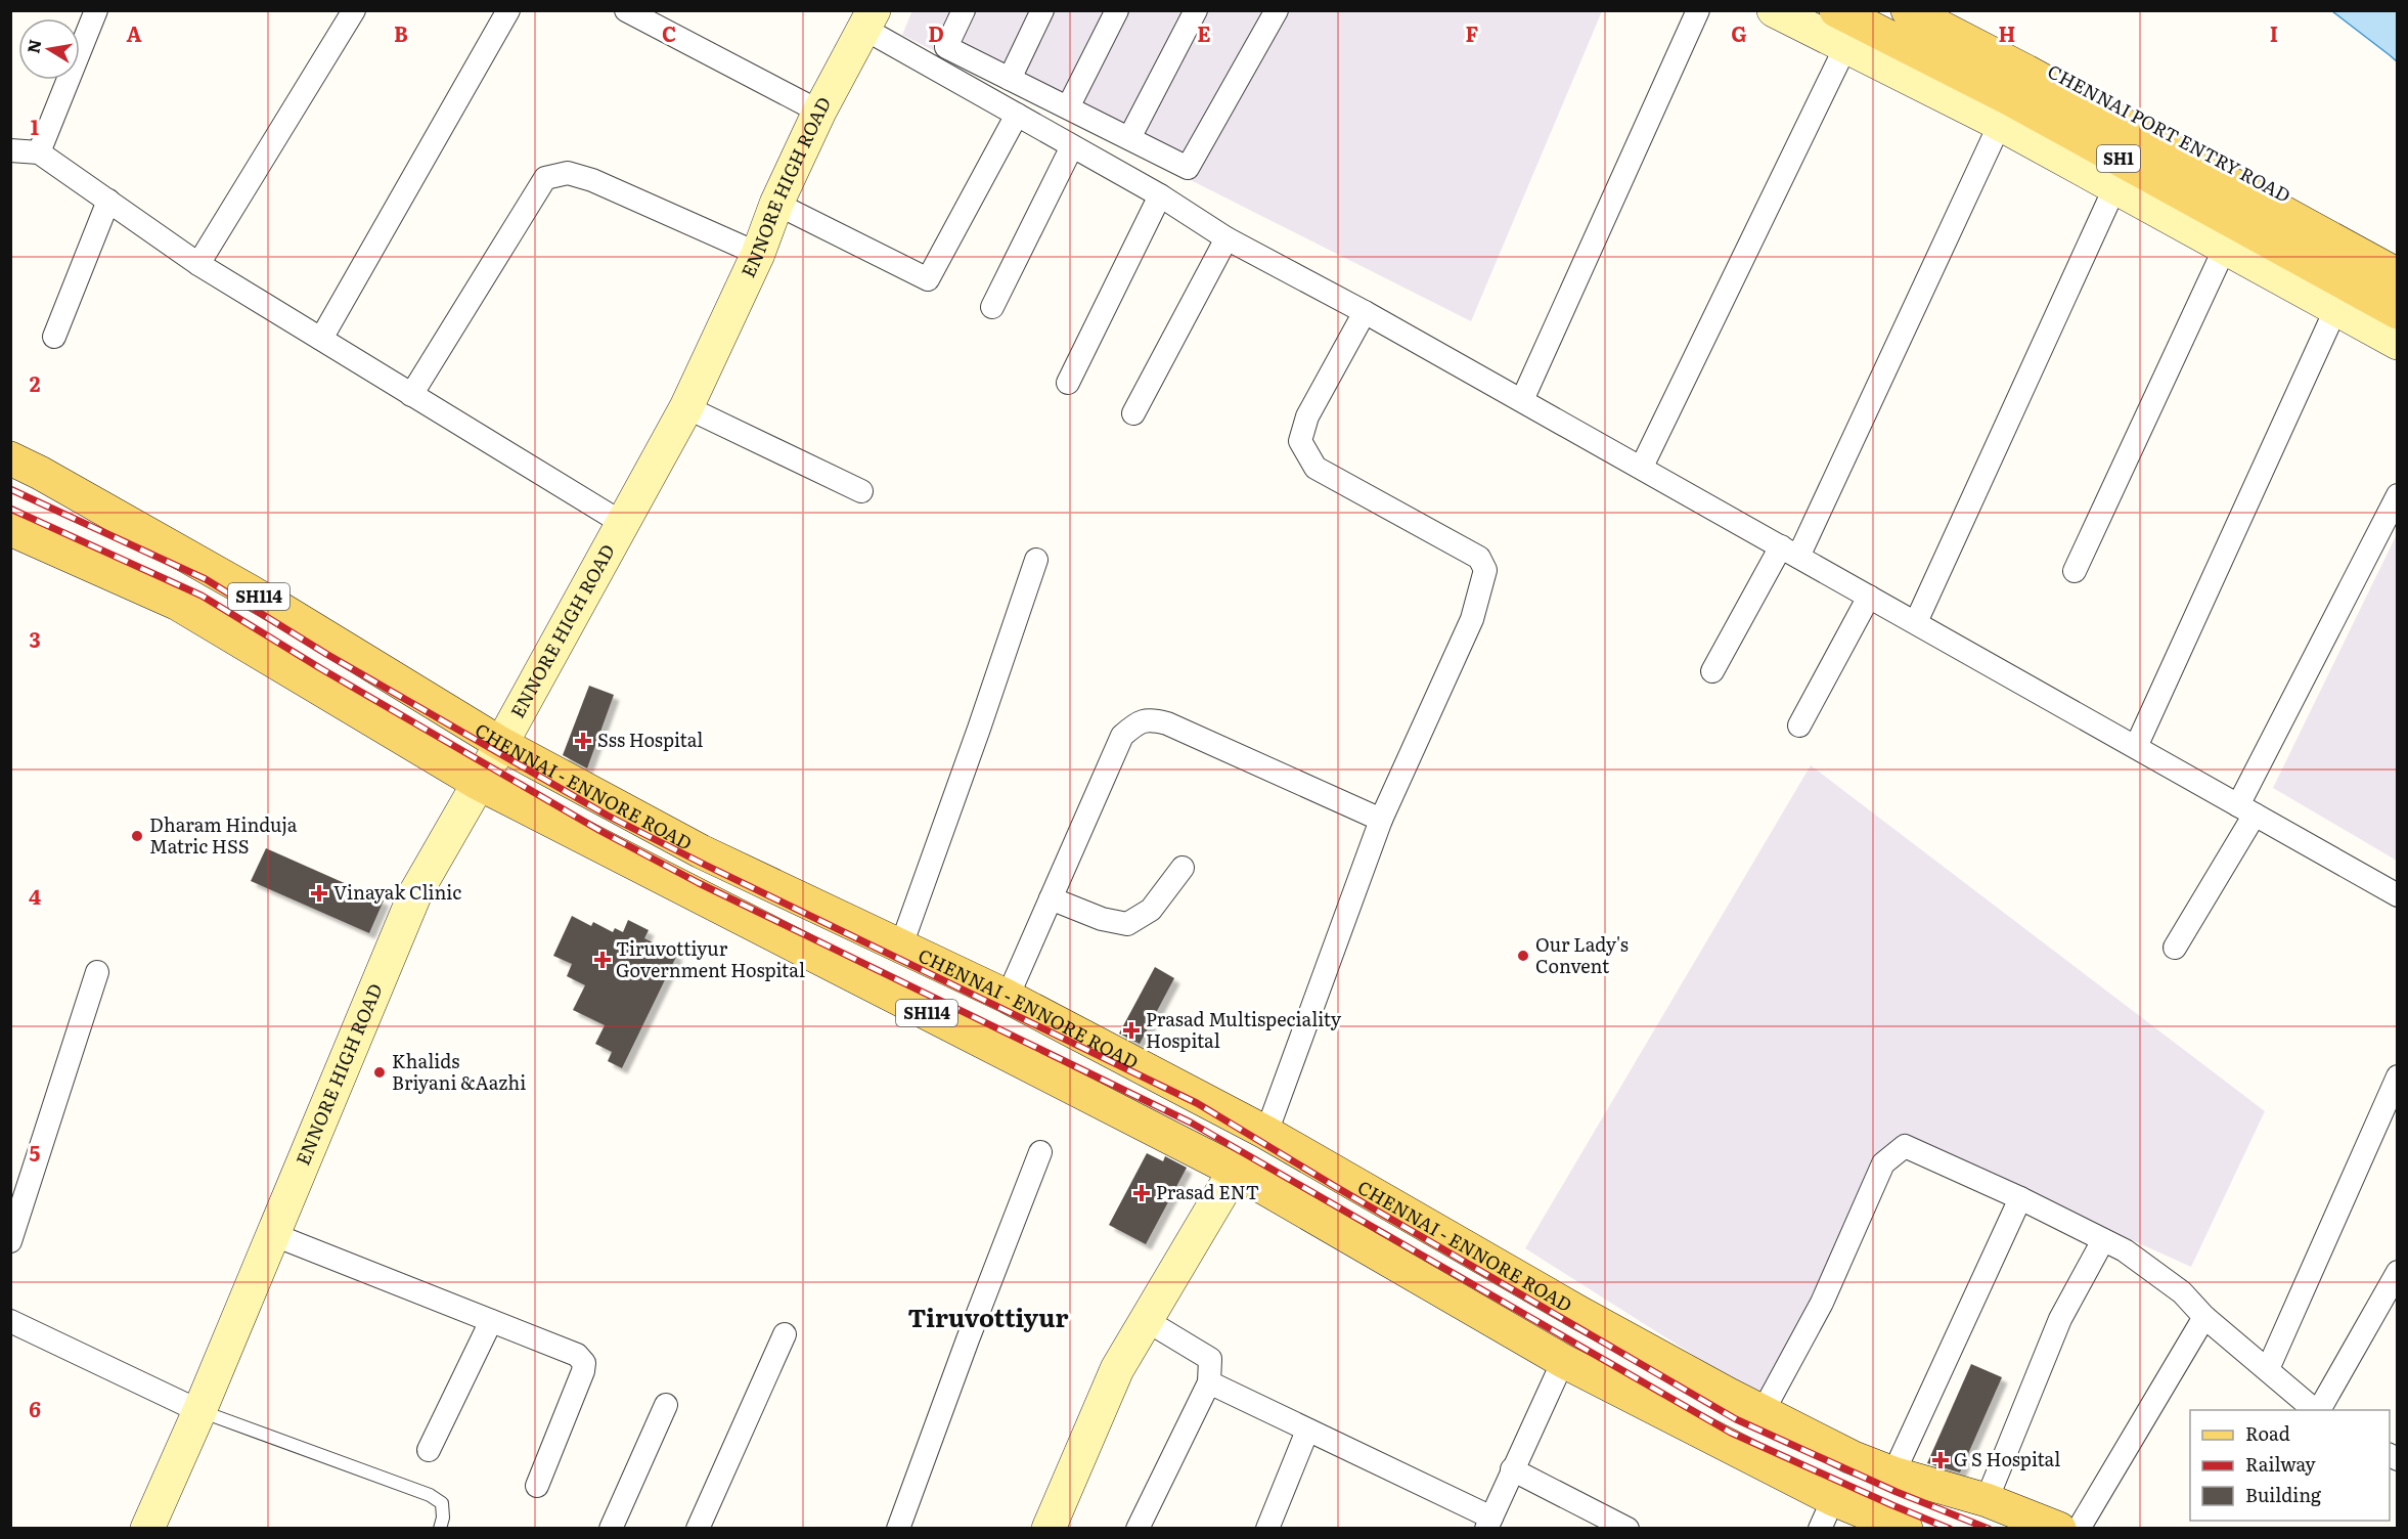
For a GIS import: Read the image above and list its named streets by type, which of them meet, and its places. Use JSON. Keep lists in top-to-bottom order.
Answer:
{
  "streets": {
    "main road": [
      "CHENNAI PORT ENTRY ROAD",
      "SH1",
      "ENNORE HIGH ROAD",
      "SH114",
      "CHENNAI - ENNORE ROAD"
    ]
  },
  "crossings": [
    ["ENNORE HIGH ROAD", "SH114"],
    ["ENNORE HIGH ROAD", "CHENNAI - ENNORE ROAD"]
  ],
  "districts": ["Tiruvottiyur"],
  "places": {
    "health": [
      "Sss Hospital",
      "Vinayak Clinic",
      "Tiruvottiyur Government Hospital",
      "Prasad Multispeciality Hospital",
      "Prasad ENT",
      "G S Hospital"
    ],
    "other": ["Dharam Hinduja Matric HSS", "Our Lady's Convent", "Khalids Briyani &Aazhi"]
  },
  "legend": ["Road", "Railway", "Building"],
  "north": "left",
  "grid": {
    "columns": [
      "A",
      "B",
      "C",
      "D",
      "E",
      "F",
      "G",
      "H",
      "I"
    ],
    "rows": [
      "1",
      "2",
      "3",
      "4",
      "5",
      "6"
    ]
  }
}
